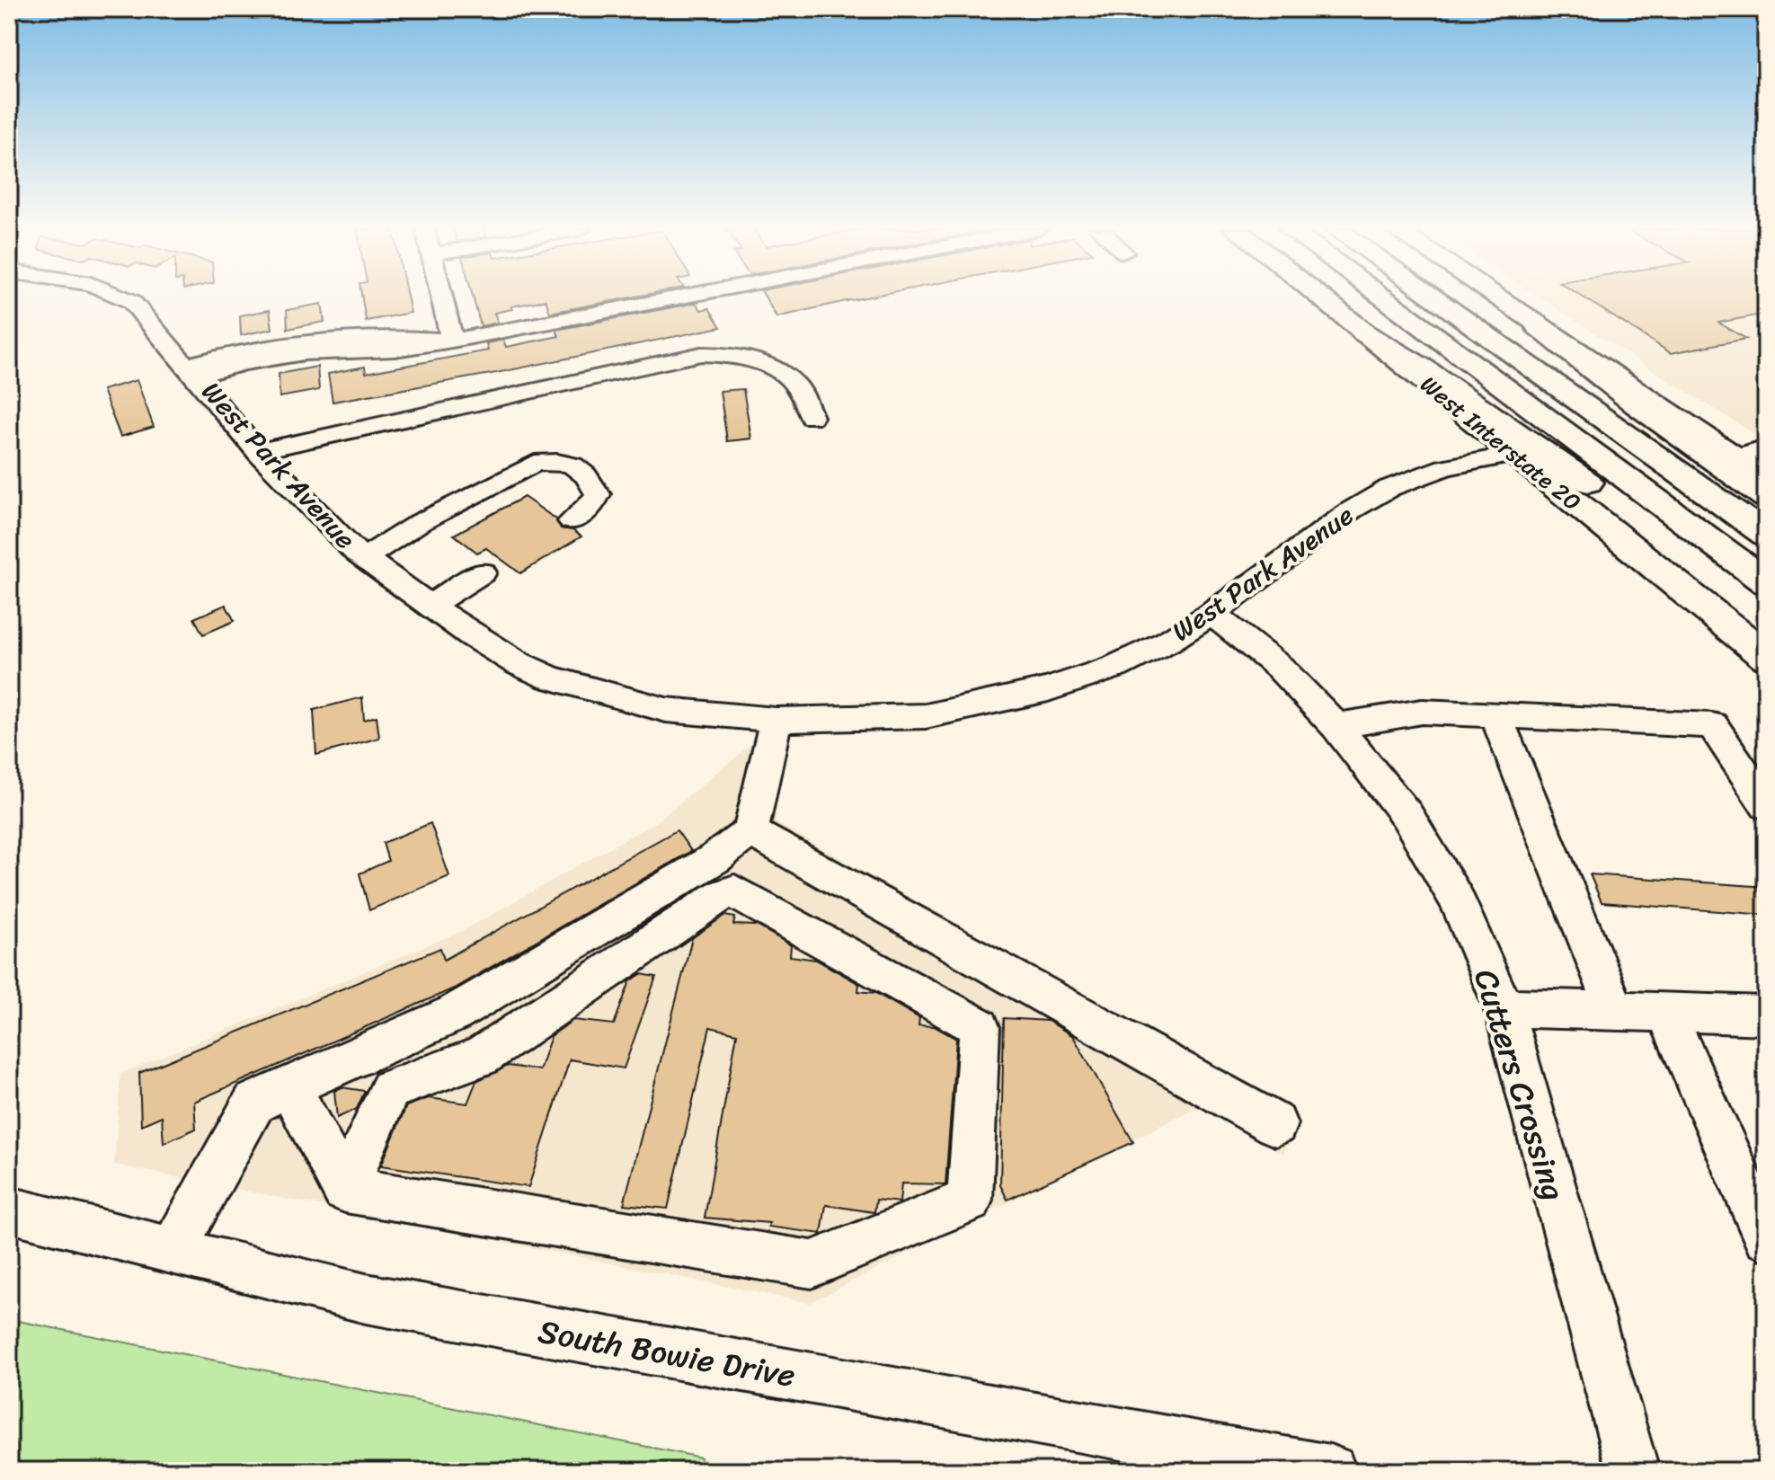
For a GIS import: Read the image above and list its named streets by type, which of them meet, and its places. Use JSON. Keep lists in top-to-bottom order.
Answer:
{
  "streets": {
    "main road": ["West Interstate 20"],
    "street": ["West Park Avenue", "Cutters Crossing", "South Bowie Drive"]
  },
  "crossings": [
    ["West Interstate 20", "West Park Avenue"],
    ["West Park Avenue", "Cutters Crossing"]
  ]
}
